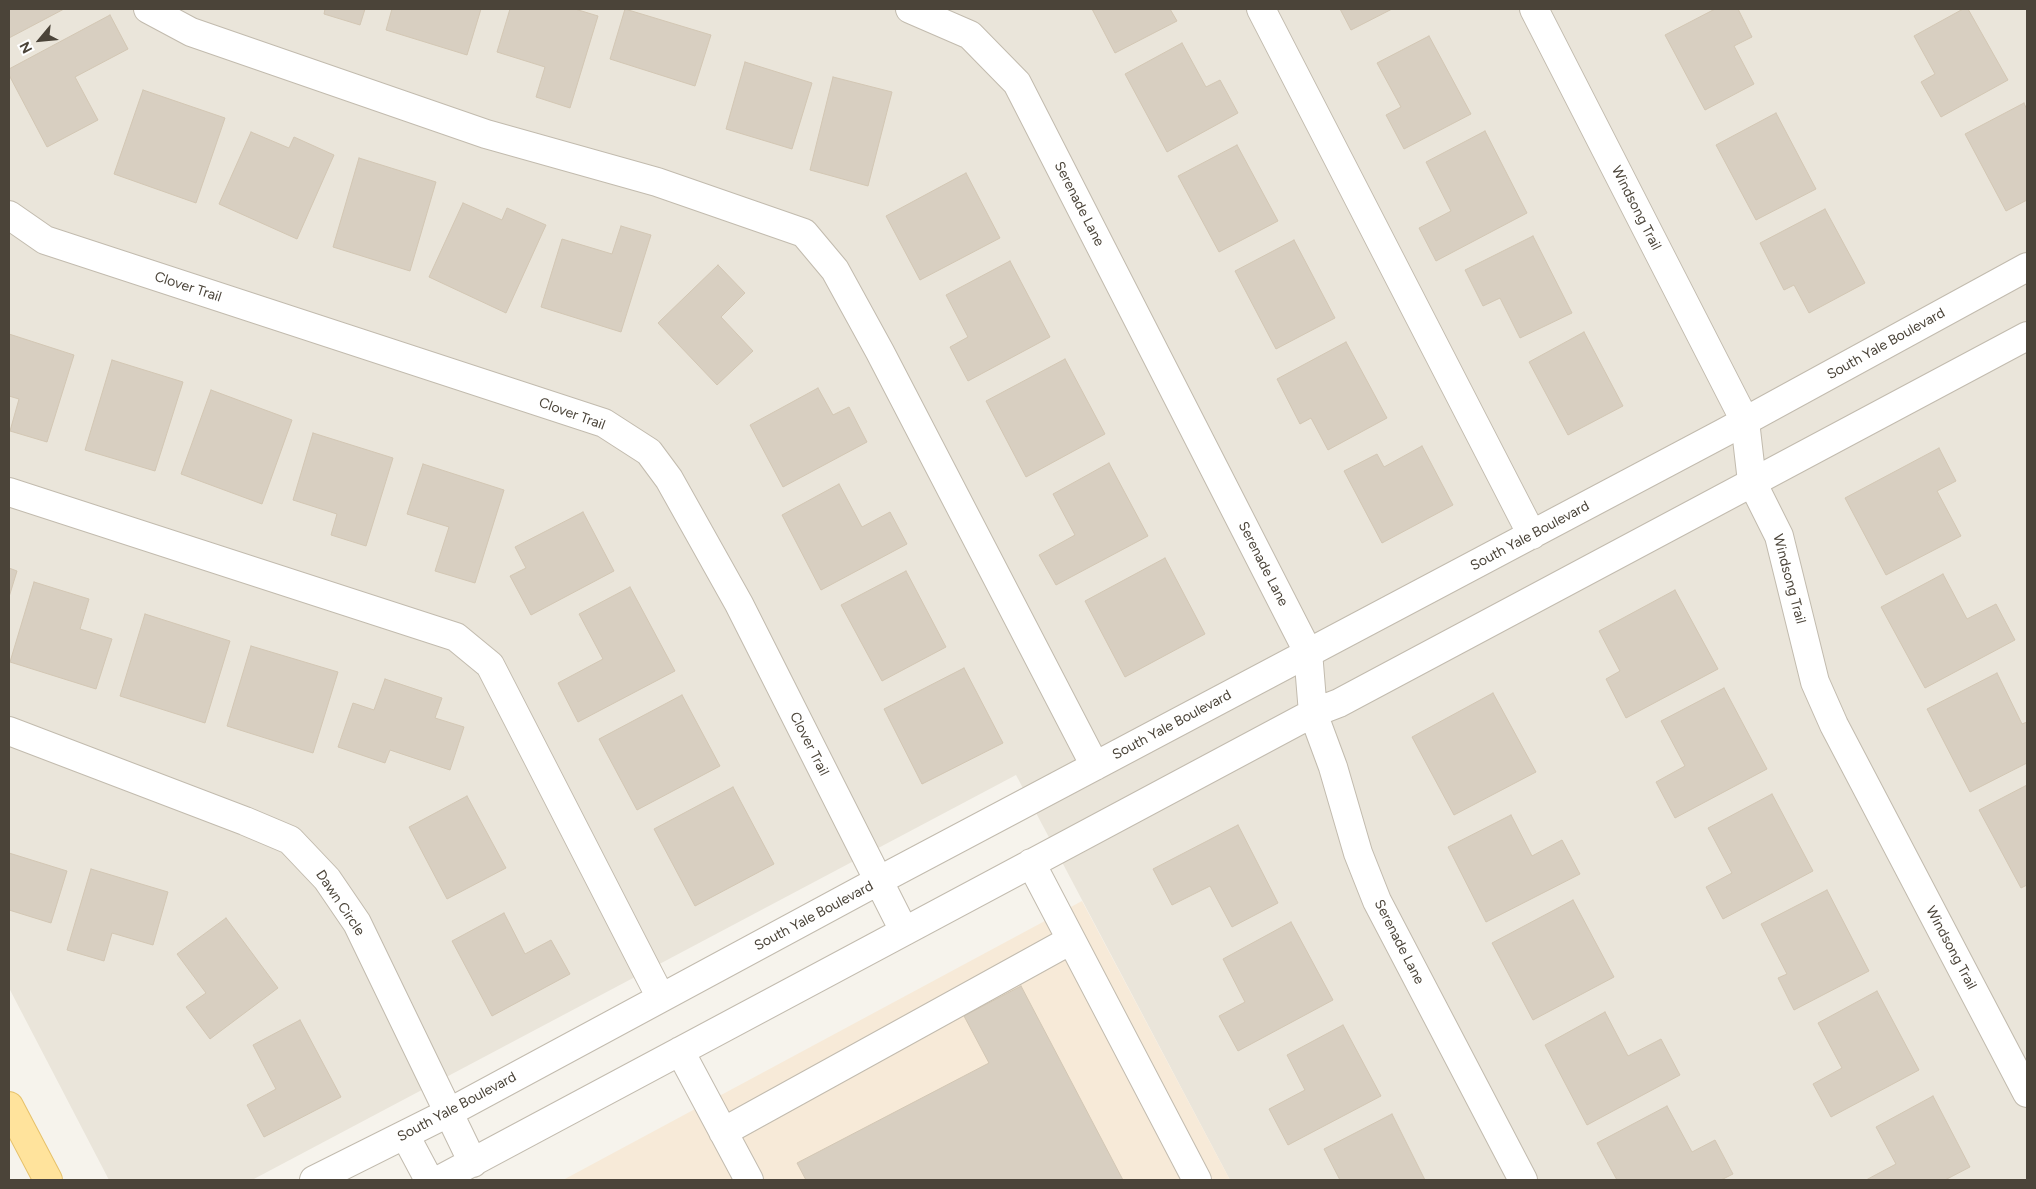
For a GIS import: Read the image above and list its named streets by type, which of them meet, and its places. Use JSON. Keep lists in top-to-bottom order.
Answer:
{
  "streets": {
    "street": [
      "Serenade Lane",
      "Windsong Trail",
      "Clover Trail",
      "South Yale Boulevard",
      "Dawn Circle"
    ]
  },
  "crossings": [
    ["Serenade Lane", "South Yale Boulevard"],
    ["Windsong Trail", "South Yale Boulevard"],
    ["Clover Trail", "South Yale Boulevard"],
    ["South Yale Boulevard", "Dawn Circle"]
  ],
  "north": "bottom left"
}
